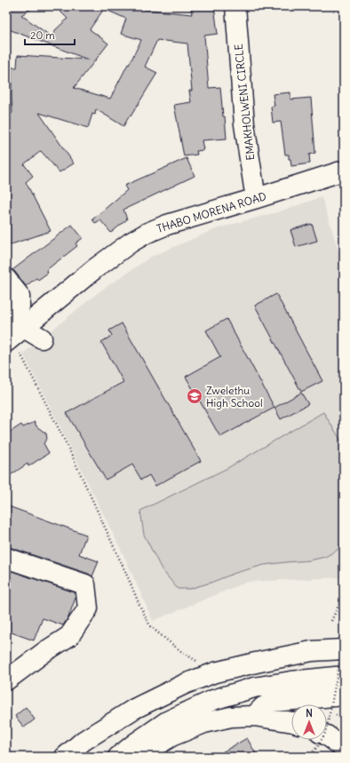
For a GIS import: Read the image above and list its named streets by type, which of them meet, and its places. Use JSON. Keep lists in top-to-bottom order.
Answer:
{
  "streets": {
    "street": ["EMAKHOLWENI CIRCLE", "THABO MORENA ROAD"]
  },
  "crossings": [
    ["EMAKHOLWENI CIRCLE", "THABO MORENA ROAD"]
  ],
  "places": {
    "school or university": ["Zwelethu High School"]
  },
  "scale_bar": "20 m",
  "north": "top"
}
